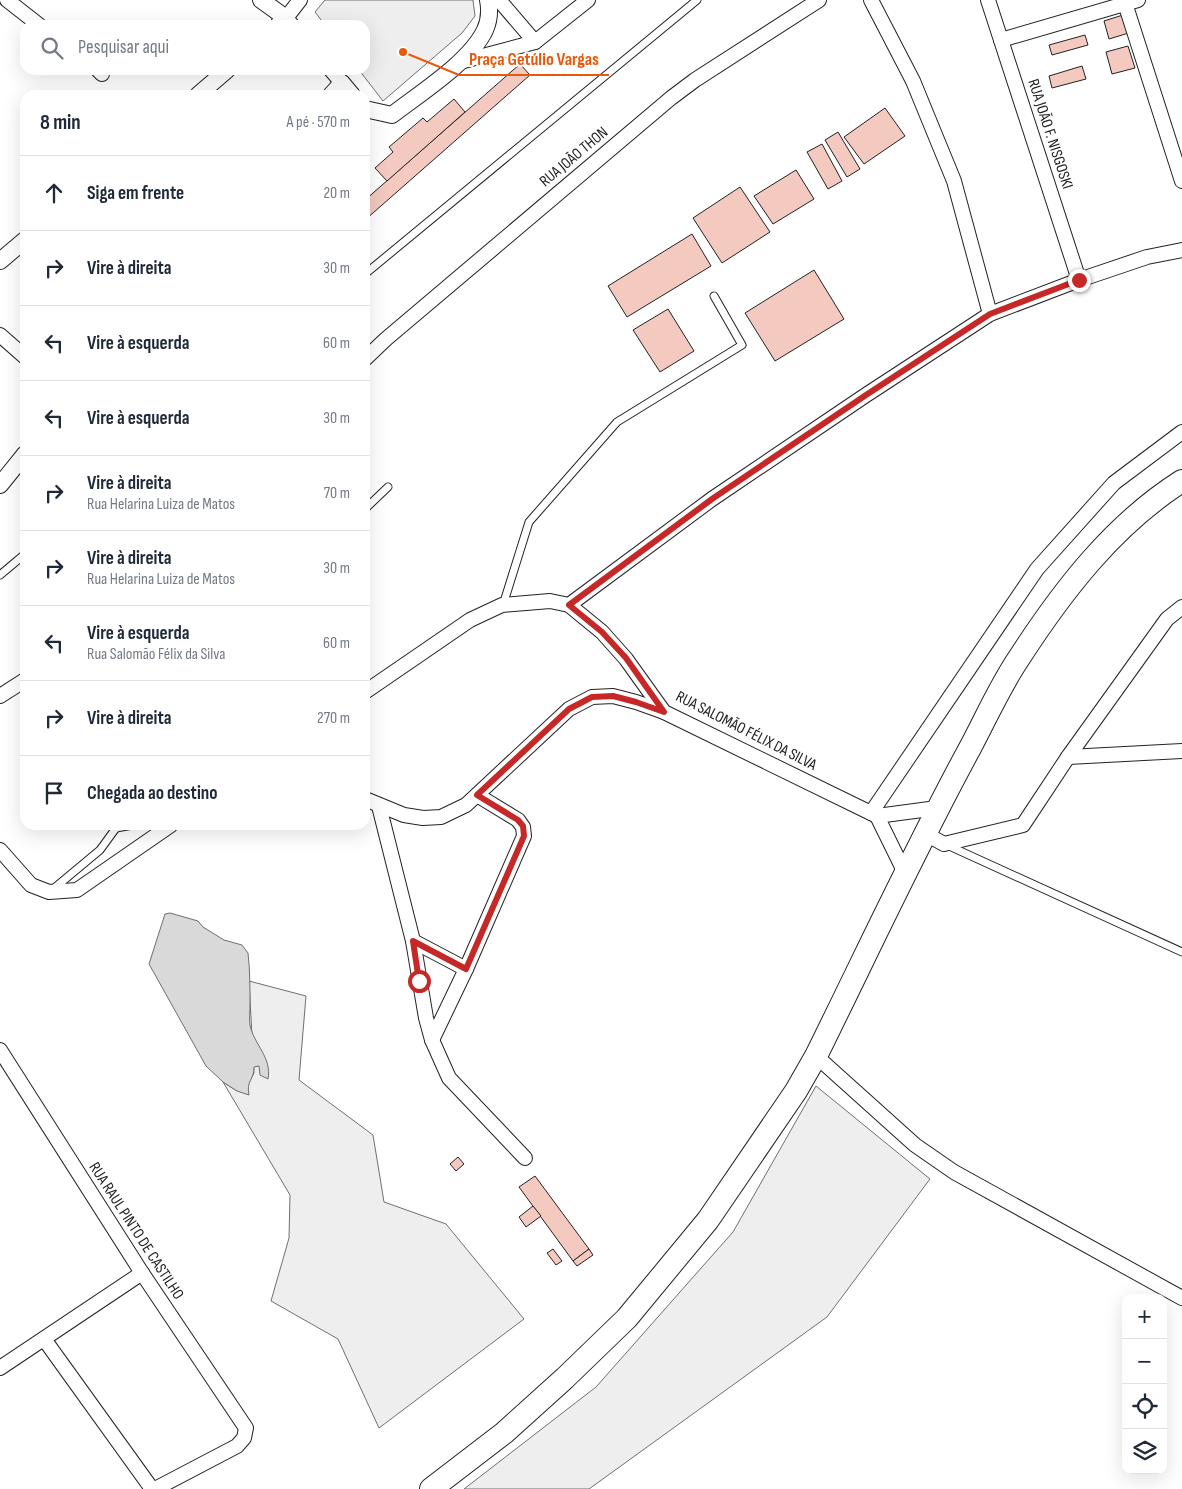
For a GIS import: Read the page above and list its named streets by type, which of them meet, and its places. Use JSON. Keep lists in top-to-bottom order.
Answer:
{
  "streets": {
    "street": [
      "RUA JOÃO F. NISGOSKI",
      "RUA JOÃO THON",
      "RUA SALOMÃO FÉLIX DA SILVA",
      "RUA RAUL PINTO DE CASTILHO"
    ]
  },
  "places": ["Praça Getúlio Vargas"],
  "page": {
    "search": "Pesquisar aqui",
    "heading": ["8 min", "A pé · 570 m"],
    "list": [
      ["Siga em frente", "20 m"],
      ["Vire à direita", "30 m"],
      ["Vire à esquerda", "60 m"],
      ["Vire à esquerda", "30 m"],
      ["Vire à direita", "Rua Helarina Luiza de Matos", "70 m"],
      ["Vire à direita", "Rua Helarina Luiza de Matos", "30 m"],
      ["Vire à esquerda", "Rua Salomão Félix da Silva", "60 m"],
      ["Vire à direita", "270 m"],
      "Chegada ao destino"
    ],
    "map_buttons": ["+", "−"]
  }
}
